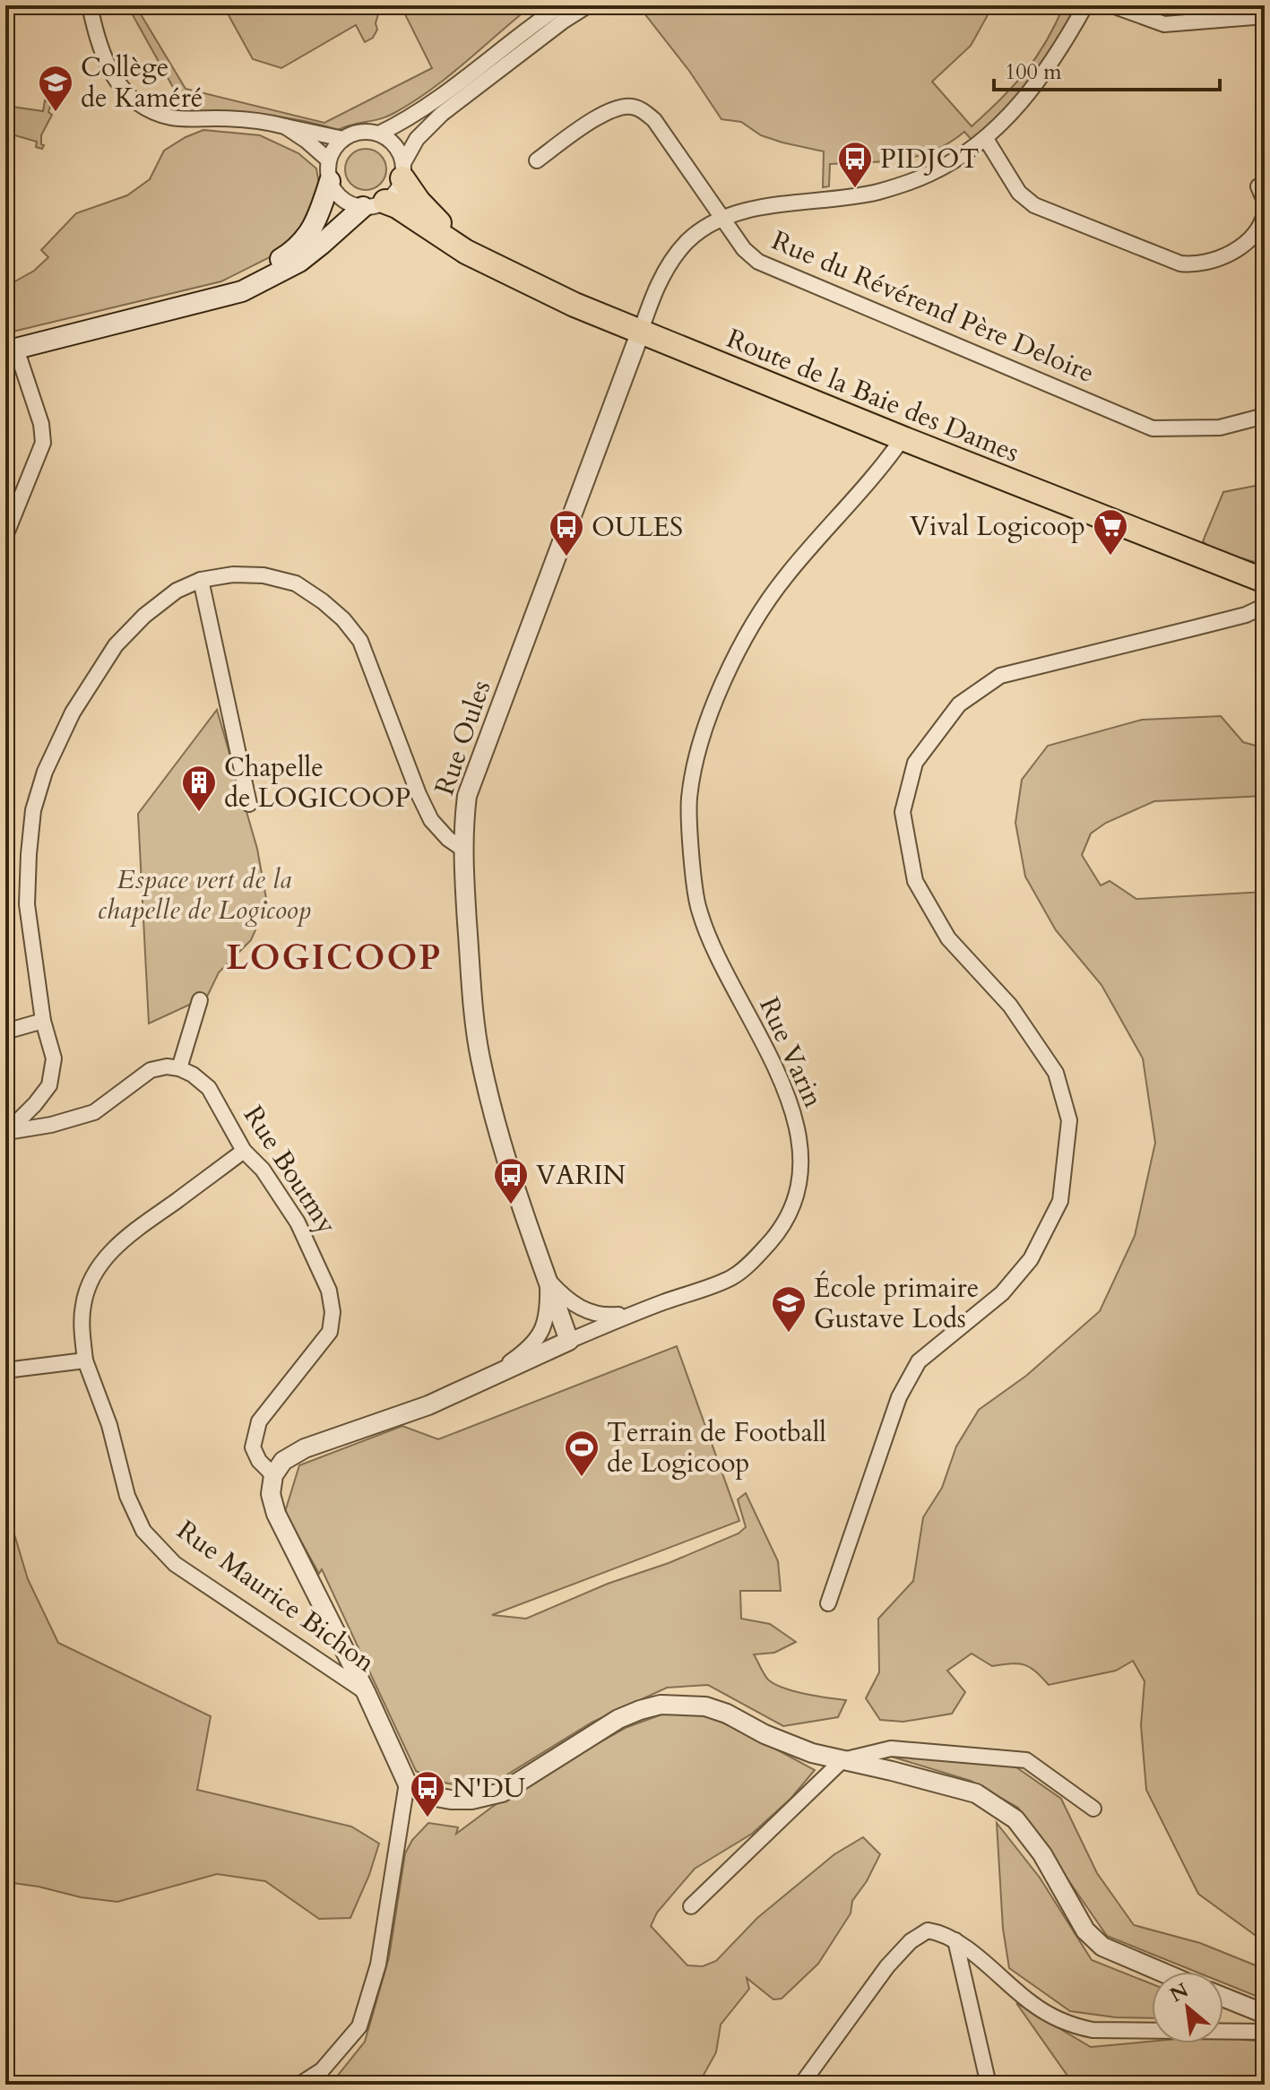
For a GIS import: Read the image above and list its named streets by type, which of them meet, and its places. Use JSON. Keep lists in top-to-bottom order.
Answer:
{
  "streets": {
    "main road": ["Route de la Baie des Dames"],
    "street": [
      "Rue du Révérend Père Deloire",
      "Rue Oules",
      "Rue Varin",
      "Rue Boutmy",
      "Rue Maurice Bichon"
    ]
  },
  "crossings": [
    ["Route de la Baie des Dames", "Rue Oules"],
    ["Route de la Baie des Dames", "Rue Varin"],
    ["Rue Oules", "Rue Varin"],
    ["Rue Varin", "Rue Boutmy"],
    ["Rue Boutmy", "Rue Maurice Bichon"]
  ],
  "districts": ["LOGICOOP"],
  "parks": ["Espace vert de la chapelle de Logicoop"],
  "places": {
    "school or university": ["Collège de Kaméré", "École primaire Gustave Lods"],
    "bus stop": [
      "PIDJOT",
      "OULES",
      "VARIN",
      "N'DU"
    ],
    "supermarket": ["Vival Logicoop"],
    "building": ["Chapelle de LOGICOOP"],
    "sports": ["Terrain de Football de Logicoop"]
  },
  "scale_bar": "100 m",
  "north": "top left"
}
